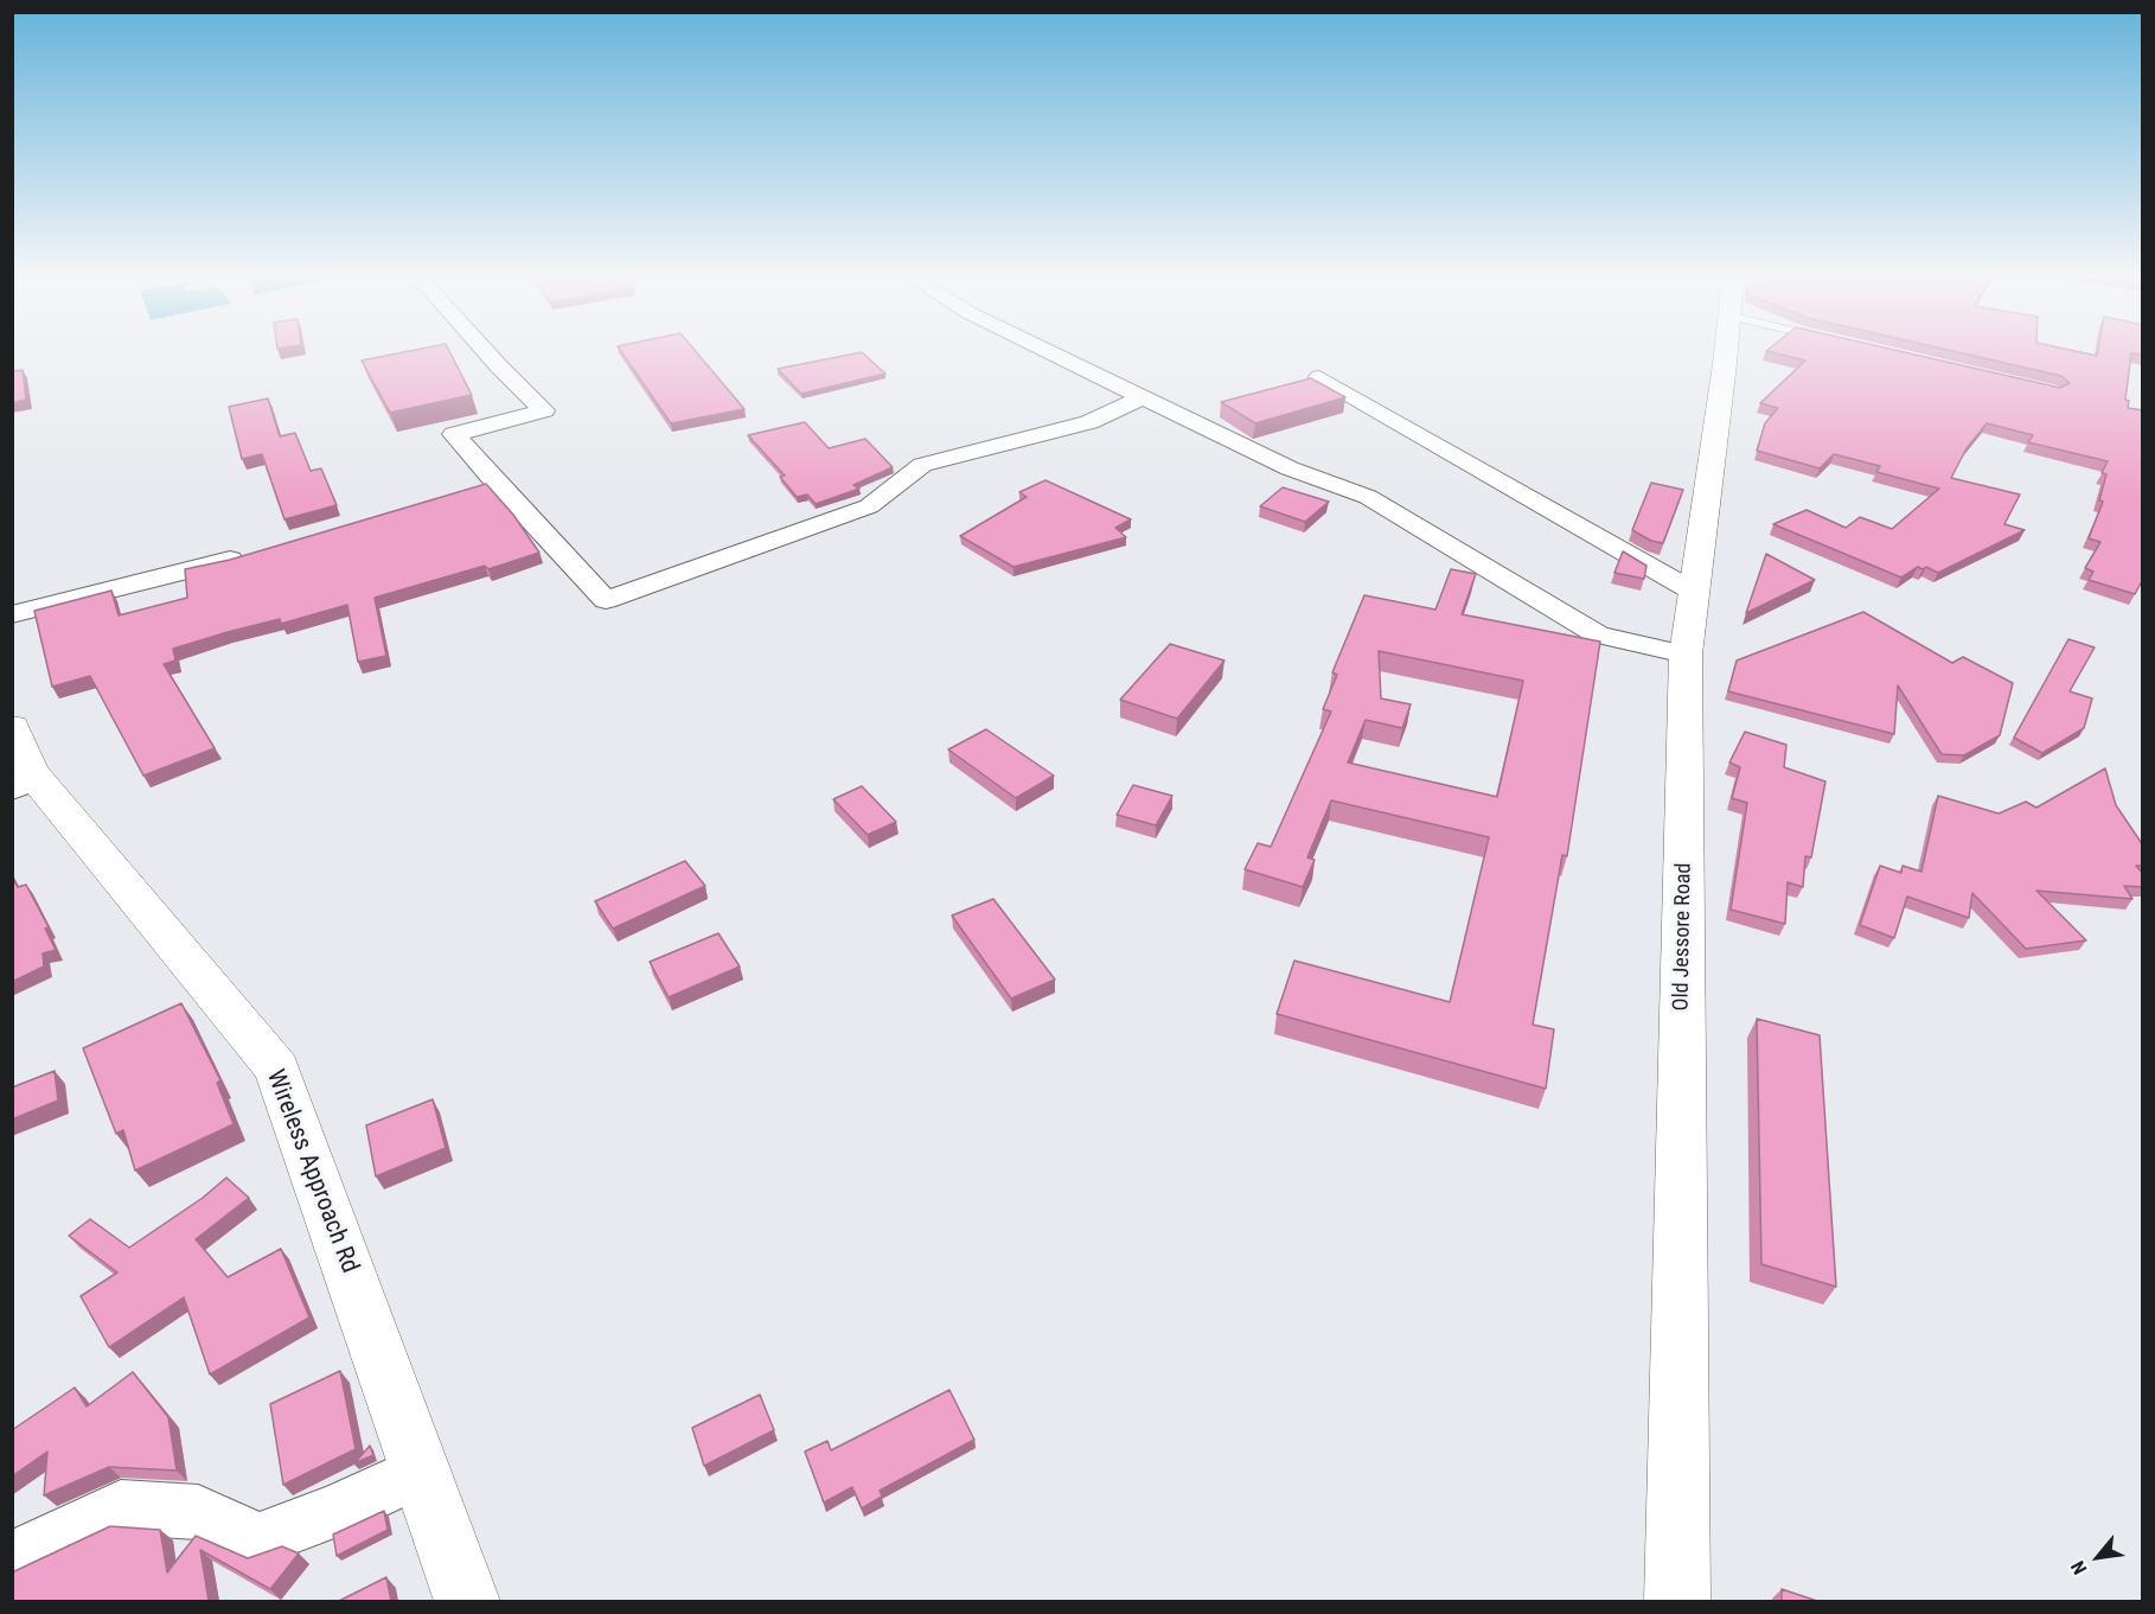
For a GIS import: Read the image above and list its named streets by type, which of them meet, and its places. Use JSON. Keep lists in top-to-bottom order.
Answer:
{
  "streets": {
    "main road": ["Old Jessore Road", "Wireless Approach Rd"]
  },
  "north": "bottom left"
}
